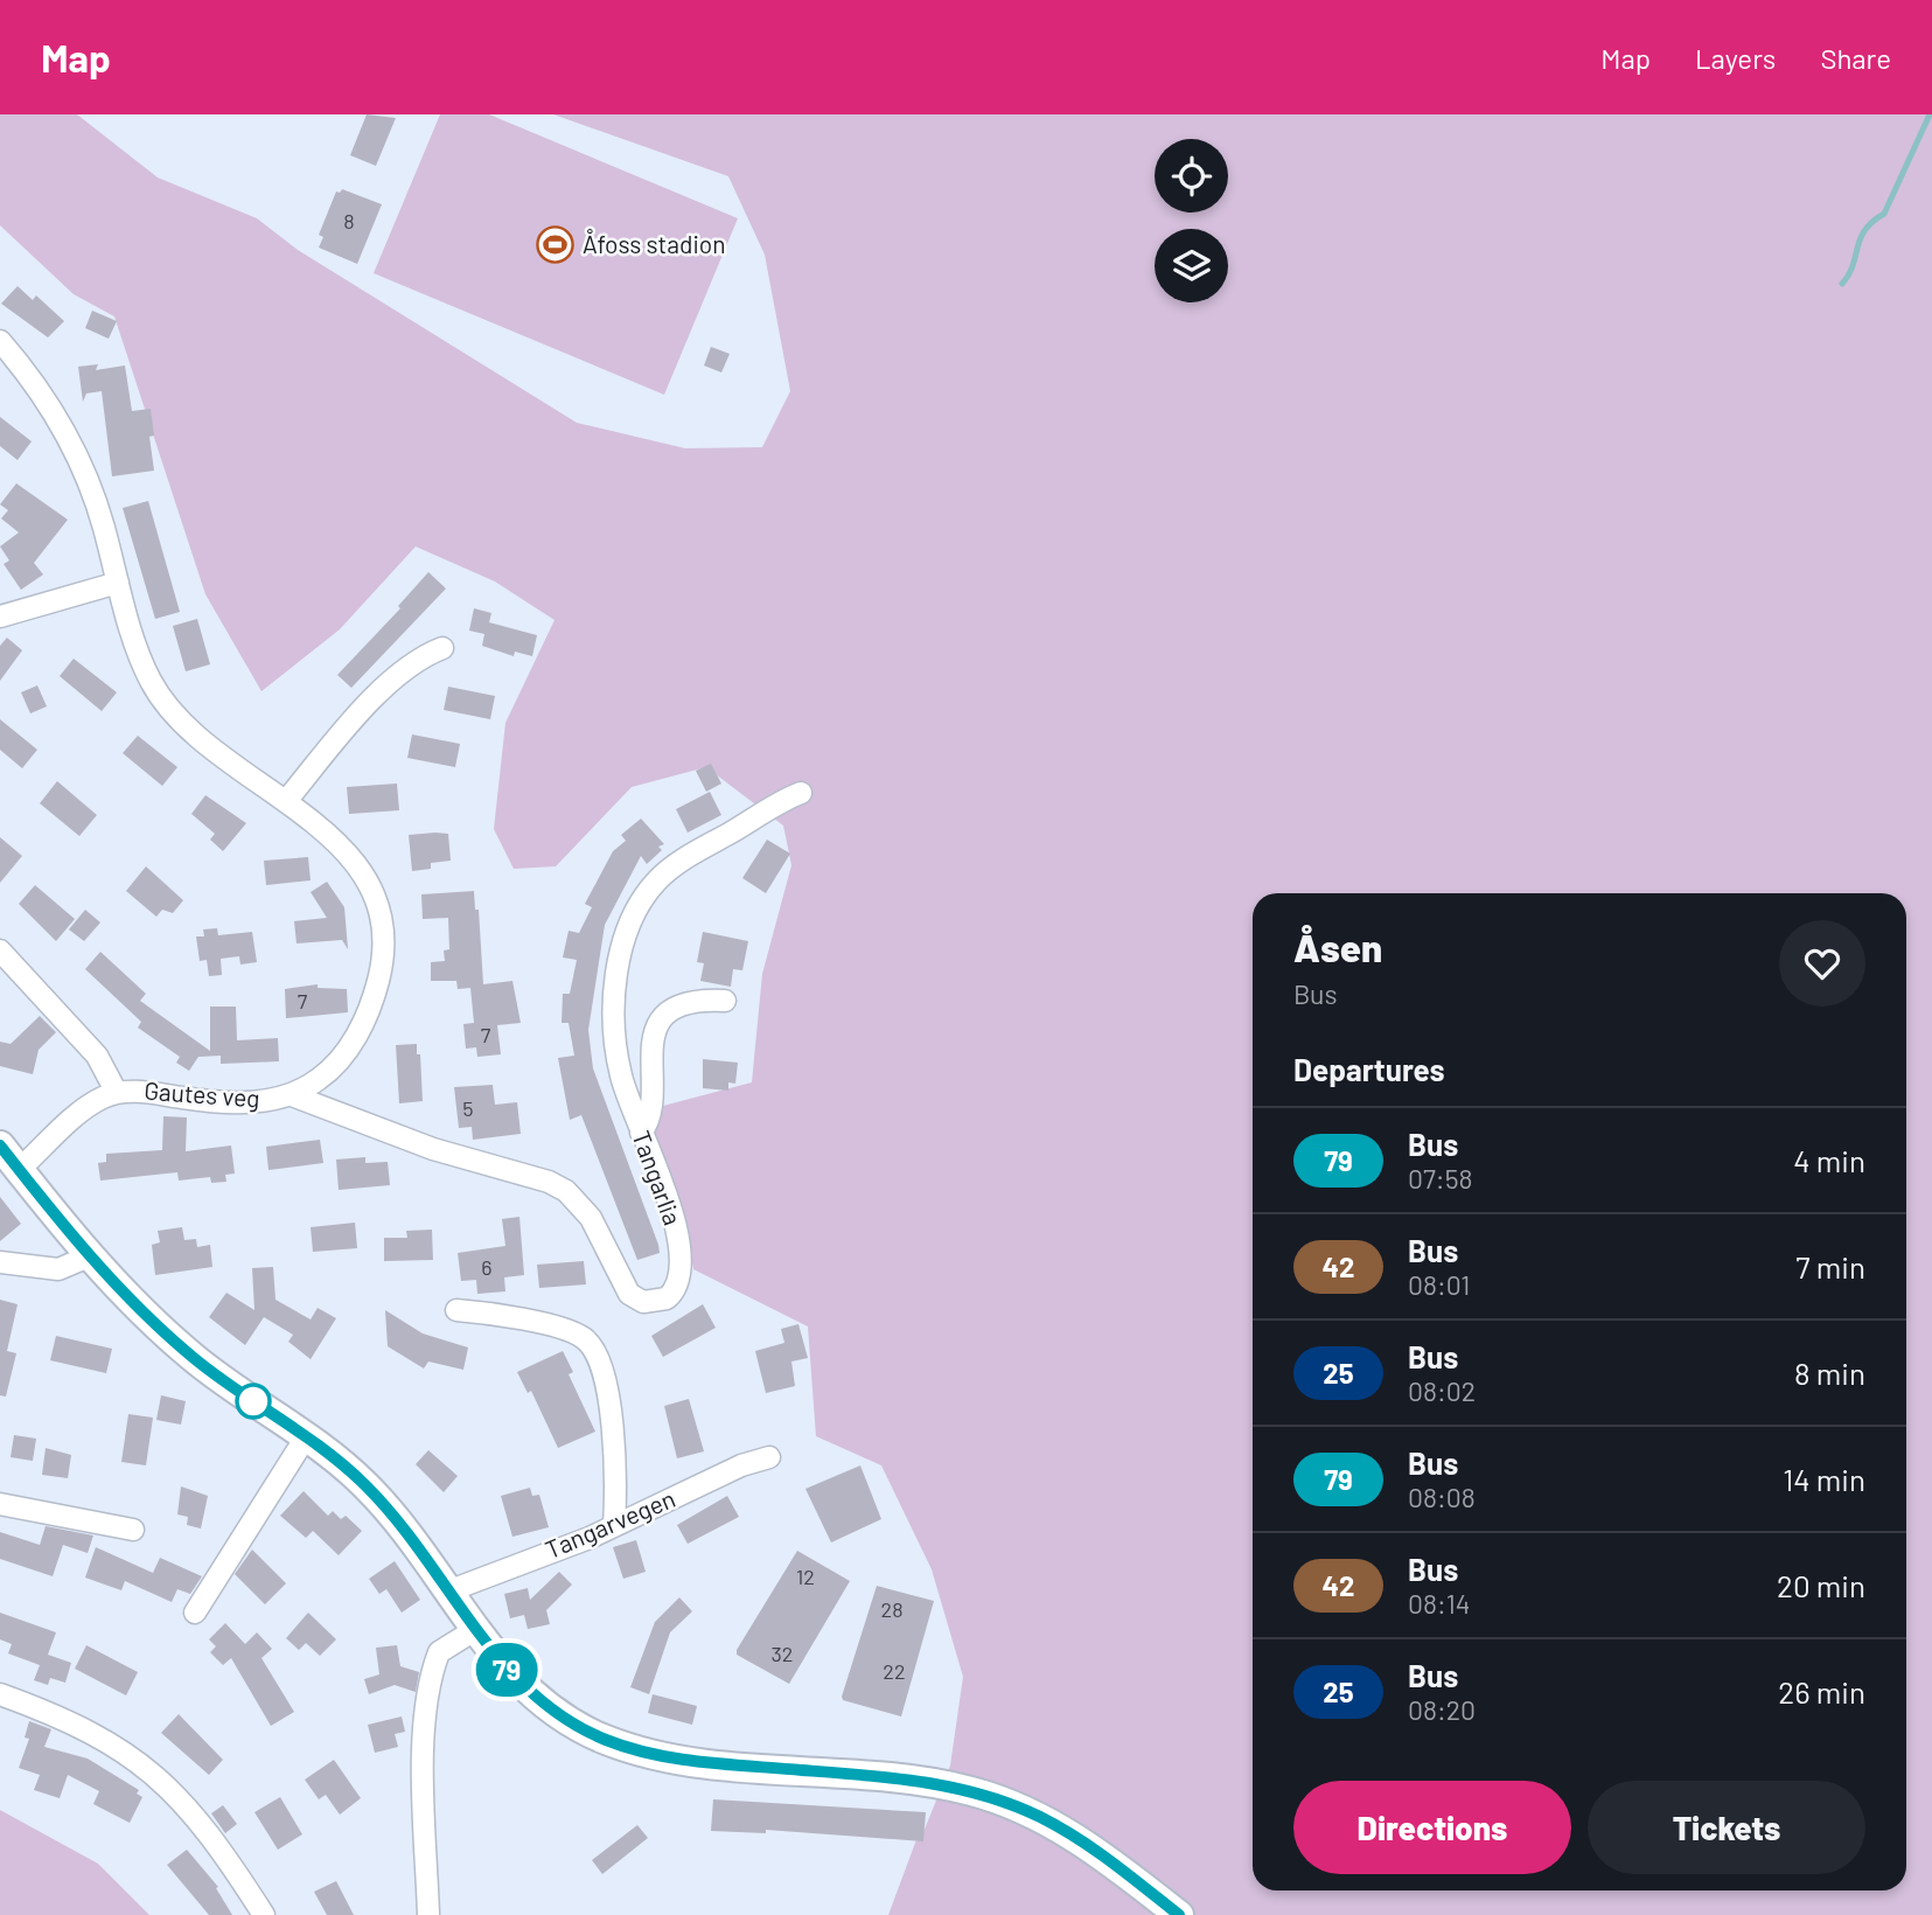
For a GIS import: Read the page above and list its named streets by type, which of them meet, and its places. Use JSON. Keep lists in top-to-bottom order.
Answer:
{
  "streets": {
    "street": ["Gautes veg", "Tangarlia", "Tangarvegen"]
  },
  "crossings": [
    ["Gautes veg", "Tangarlia"]
  ],
  "places": {
    "sports": ["Åfoss stadion"]
  },
  "lines": ["bus line 79"],
  "house_numbers": [
    "8",
    "7",
    "7",
    "5",
    "6",
    "12",
    "28",
    "32",
    "22"
  ],
  "page": {
    "header": "Map",
    "nav": ["Map", "Layers", "Share"],
    "on_map": "79",
    "heading": [
      ["Åsen", "Bus"],
      "Departures"
    ],
    "list": [
      {
        "mark": "79",
        "name": "Bus",
        "note": "07:58",
        "value": "4 min"
      },
      {
        "mark": "42",
        "name": "Bus",
        "note": "08:01",
        "value": "7 min"
      },
      {
        "mark": "25",
        "name": "Bus",
        "note": "08:02",
        "value": "8 min"
      },
      {
        "mark": "79",
        "name": "Bus",
        "note": "08:08",
        "value": "14 min"
      },
      {
        "mark": "42",
        "name": "Bus",
        "note": "08:14",
        "value": "20 min"
      },
      {
        "mark": "25",
        "name": "Bus",
        "note": "08:20",
        "value": "26 min"
      }
    ],
    "buttons": ["Directions", "Tickets"]
  }
}
